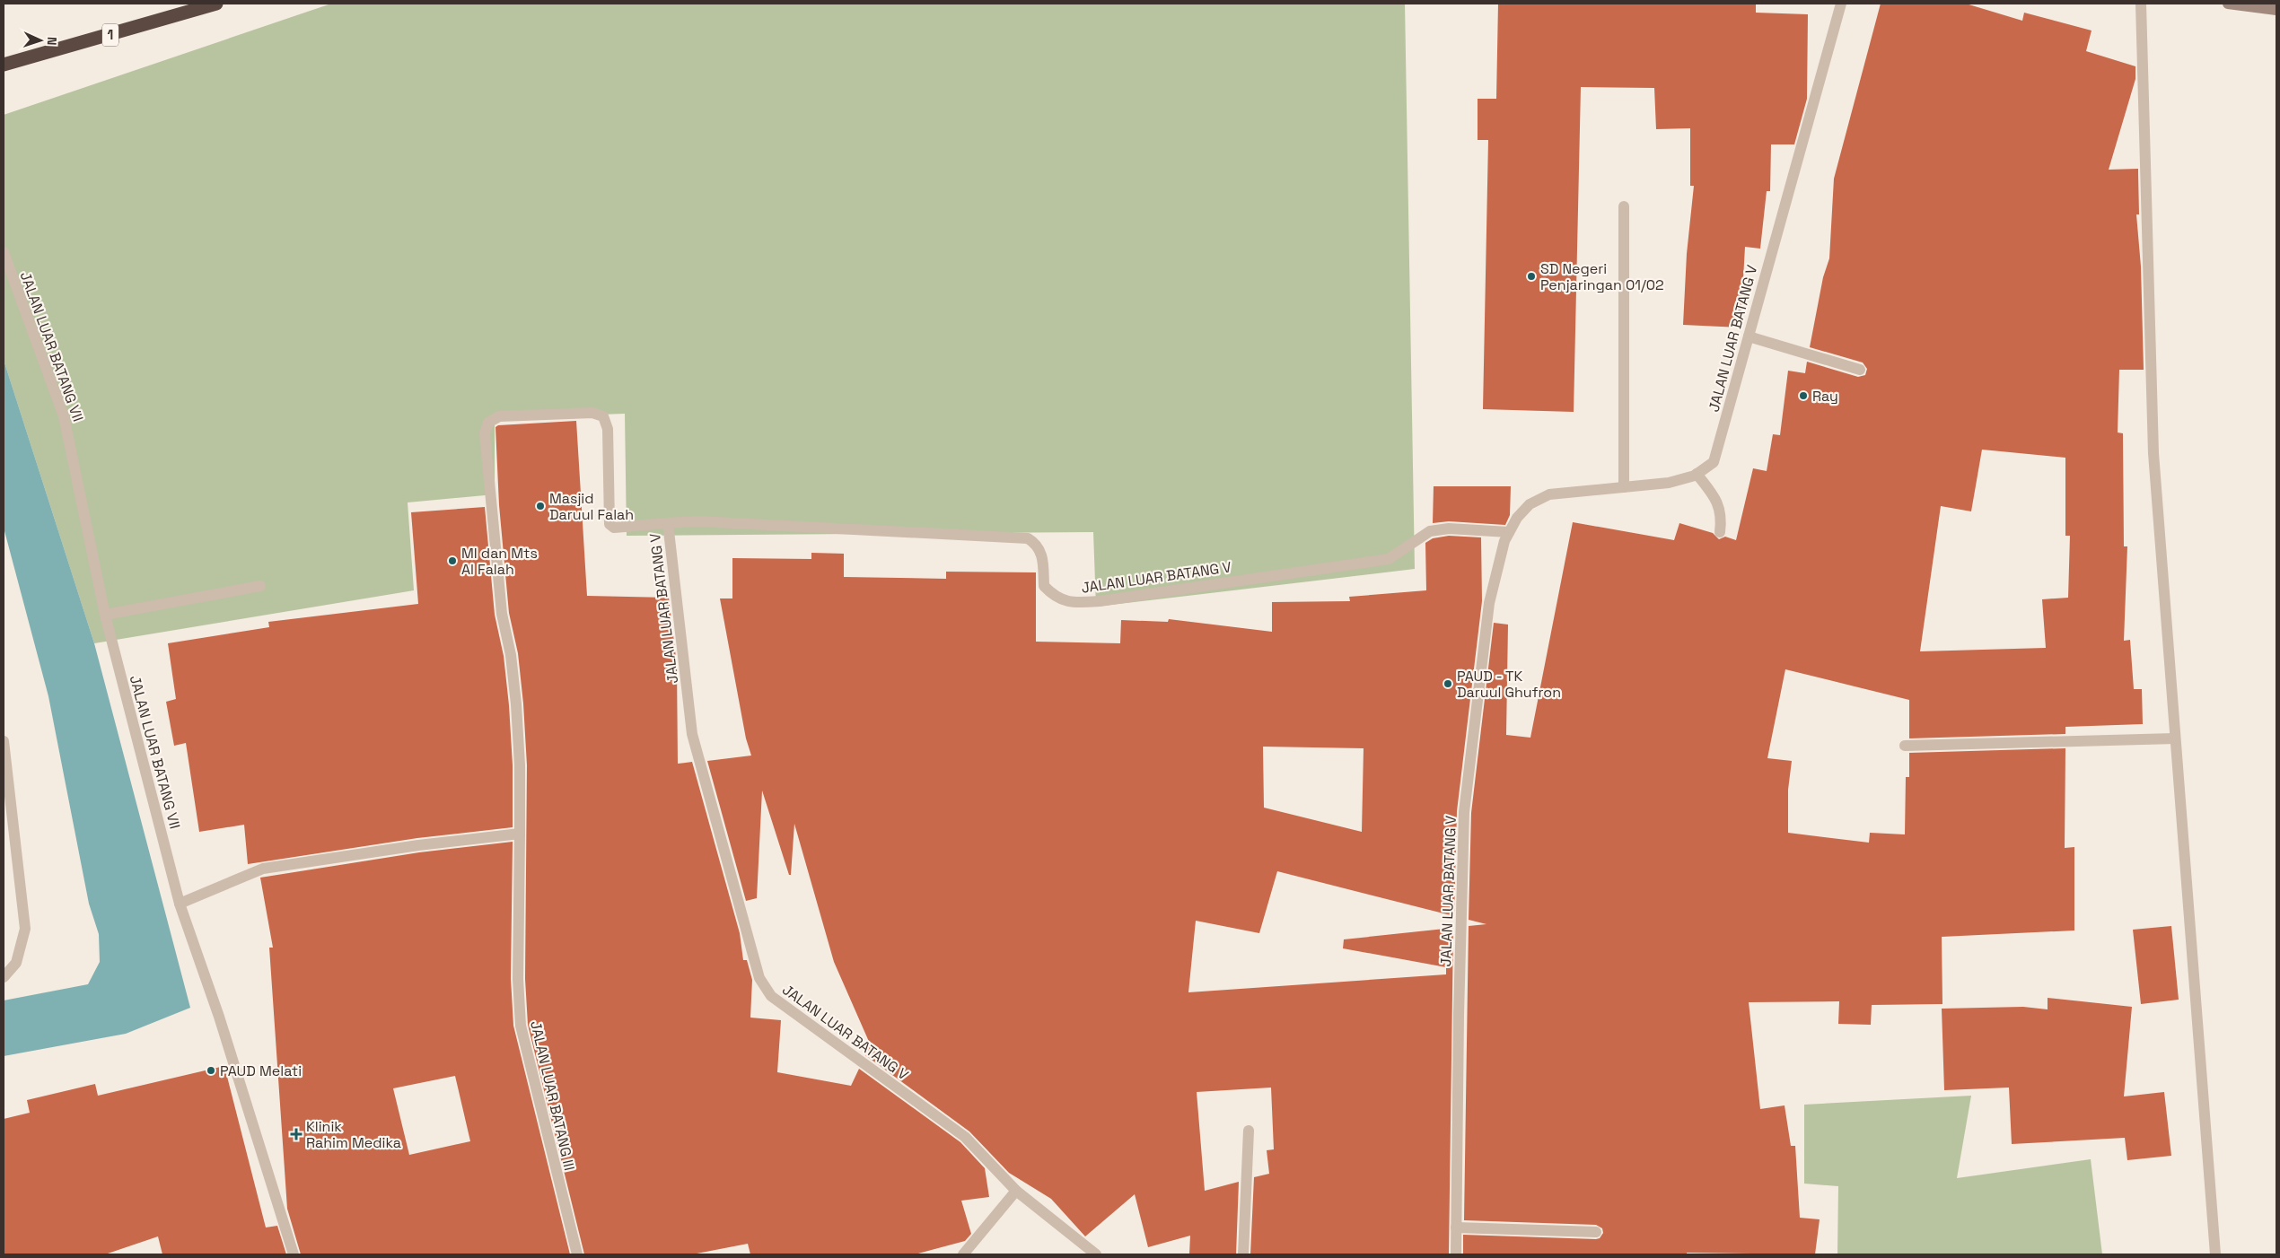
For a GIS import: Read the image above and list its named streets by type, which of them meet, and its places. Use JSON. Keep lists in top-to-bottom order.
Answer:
{
  "streets": {
    "highway": ["1"],
    "street": ["JALAN LUAR BATANG V", "JALAN LUAR BATANG VII", "JALAN LUAR BATANG III"]
  },
  "crossings": [
    ["JALAN LUAR BATANG V", "JALAN LUAR BATANG III"]
  ],
  "places": {
    "other": [
      "SD Negeri Penjaringan 01/02",
      "Ray",
      "Masjid Daruul Falah",
      "MI dan Mts Al Falah",
      "PAUD - TK Daruul Ghufron",
      "PAUD Melati"
    ],
    "health": ["Klinik Rahim Medika"]
  },
  "north": "right"
}
